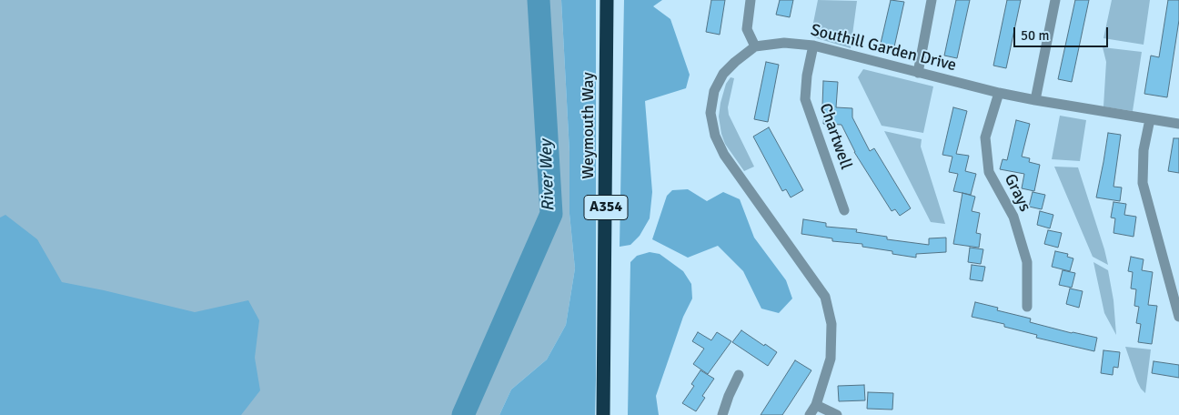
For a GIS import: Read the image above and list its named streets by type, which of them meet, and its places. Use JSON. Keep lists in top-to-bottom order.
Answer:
{
  "streets": {
    "highway": ["Weymouth Way", "A354"],
    "street": ["Southill Garden Drive", "Chartwell", "Grays"]
  },
  "crossings": [
    ["Southill Garden Drive", "Chartwell"],
    ["Southill Garden Drive", "Grays"]
  ],
  "water": ["River Wey"],
  "scale_bar": "50 m"
}
